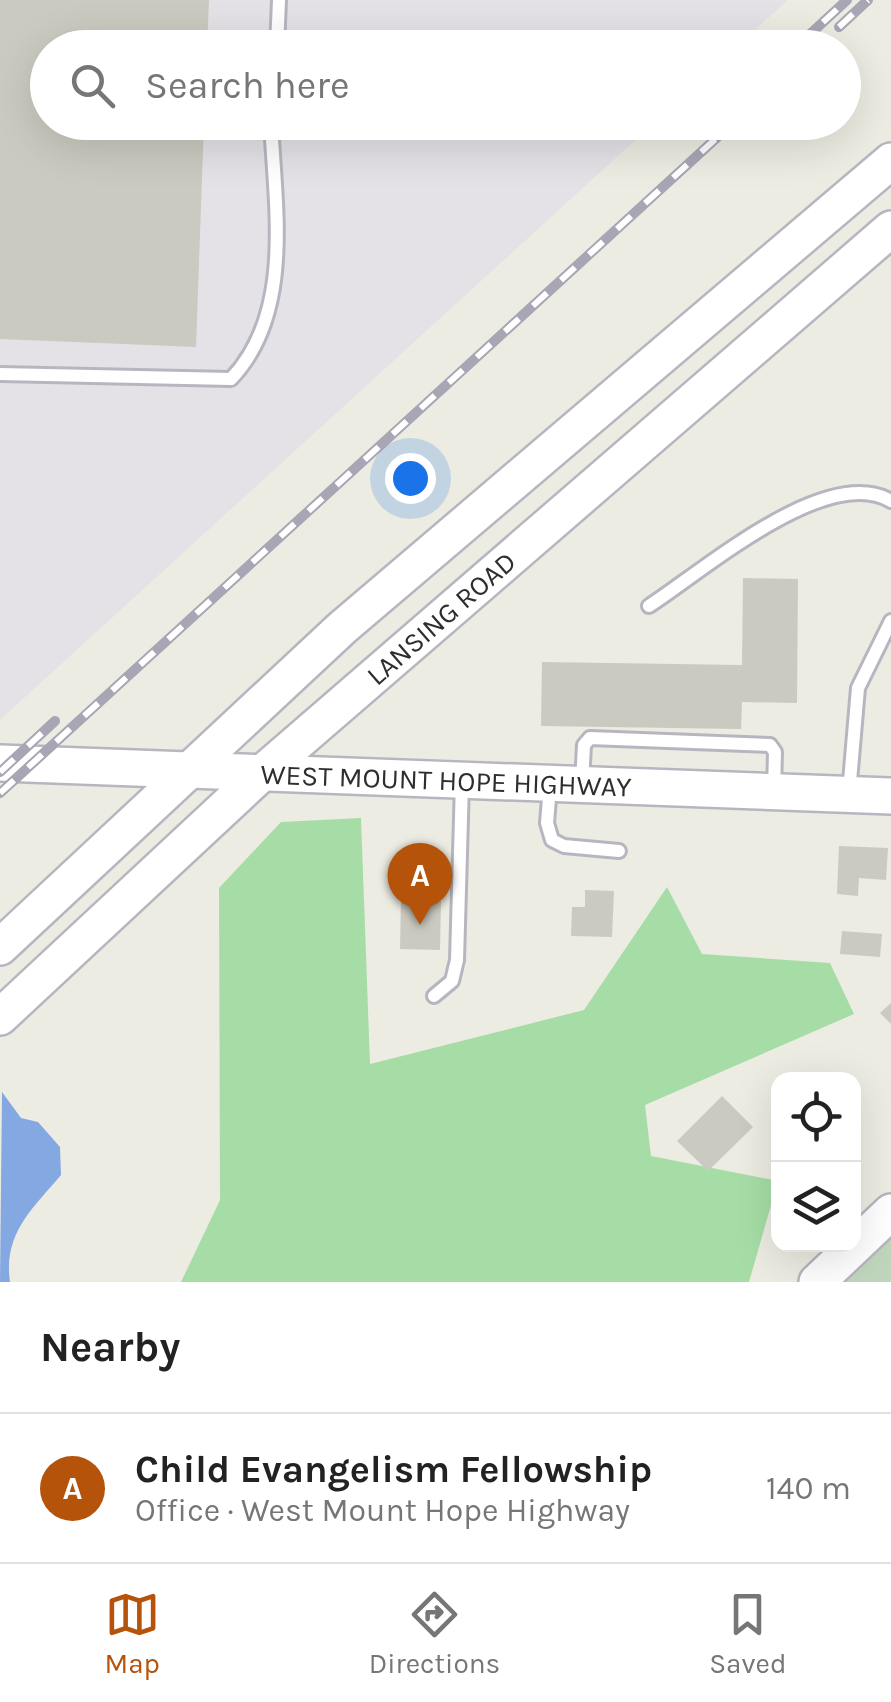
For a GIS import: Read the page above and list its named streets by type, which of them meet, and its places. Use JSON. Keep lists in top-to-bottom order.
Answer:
{
  "streets": {
    "main road": ["LANSING ROAD", "WEST MOUNT HOPE HIGHWAY"]
  },
  "crossings": [
    ["LANSING ROAD", "WEST MOUNT HOPE HIGHWAY"]
  ],
  "page": {
    "search": "Search here",
    "pins": "A",
    "heading": "Nearby",
    "list": [
      {
        "mark": "A",
        "name": "Child Evangelism Fellowship",
        "note": "Office · West Mount Hope Highway",
        "value": "140 m"
      }
    ],
    "nav": ["Map", "Directions", "Saved"]
  }
}
